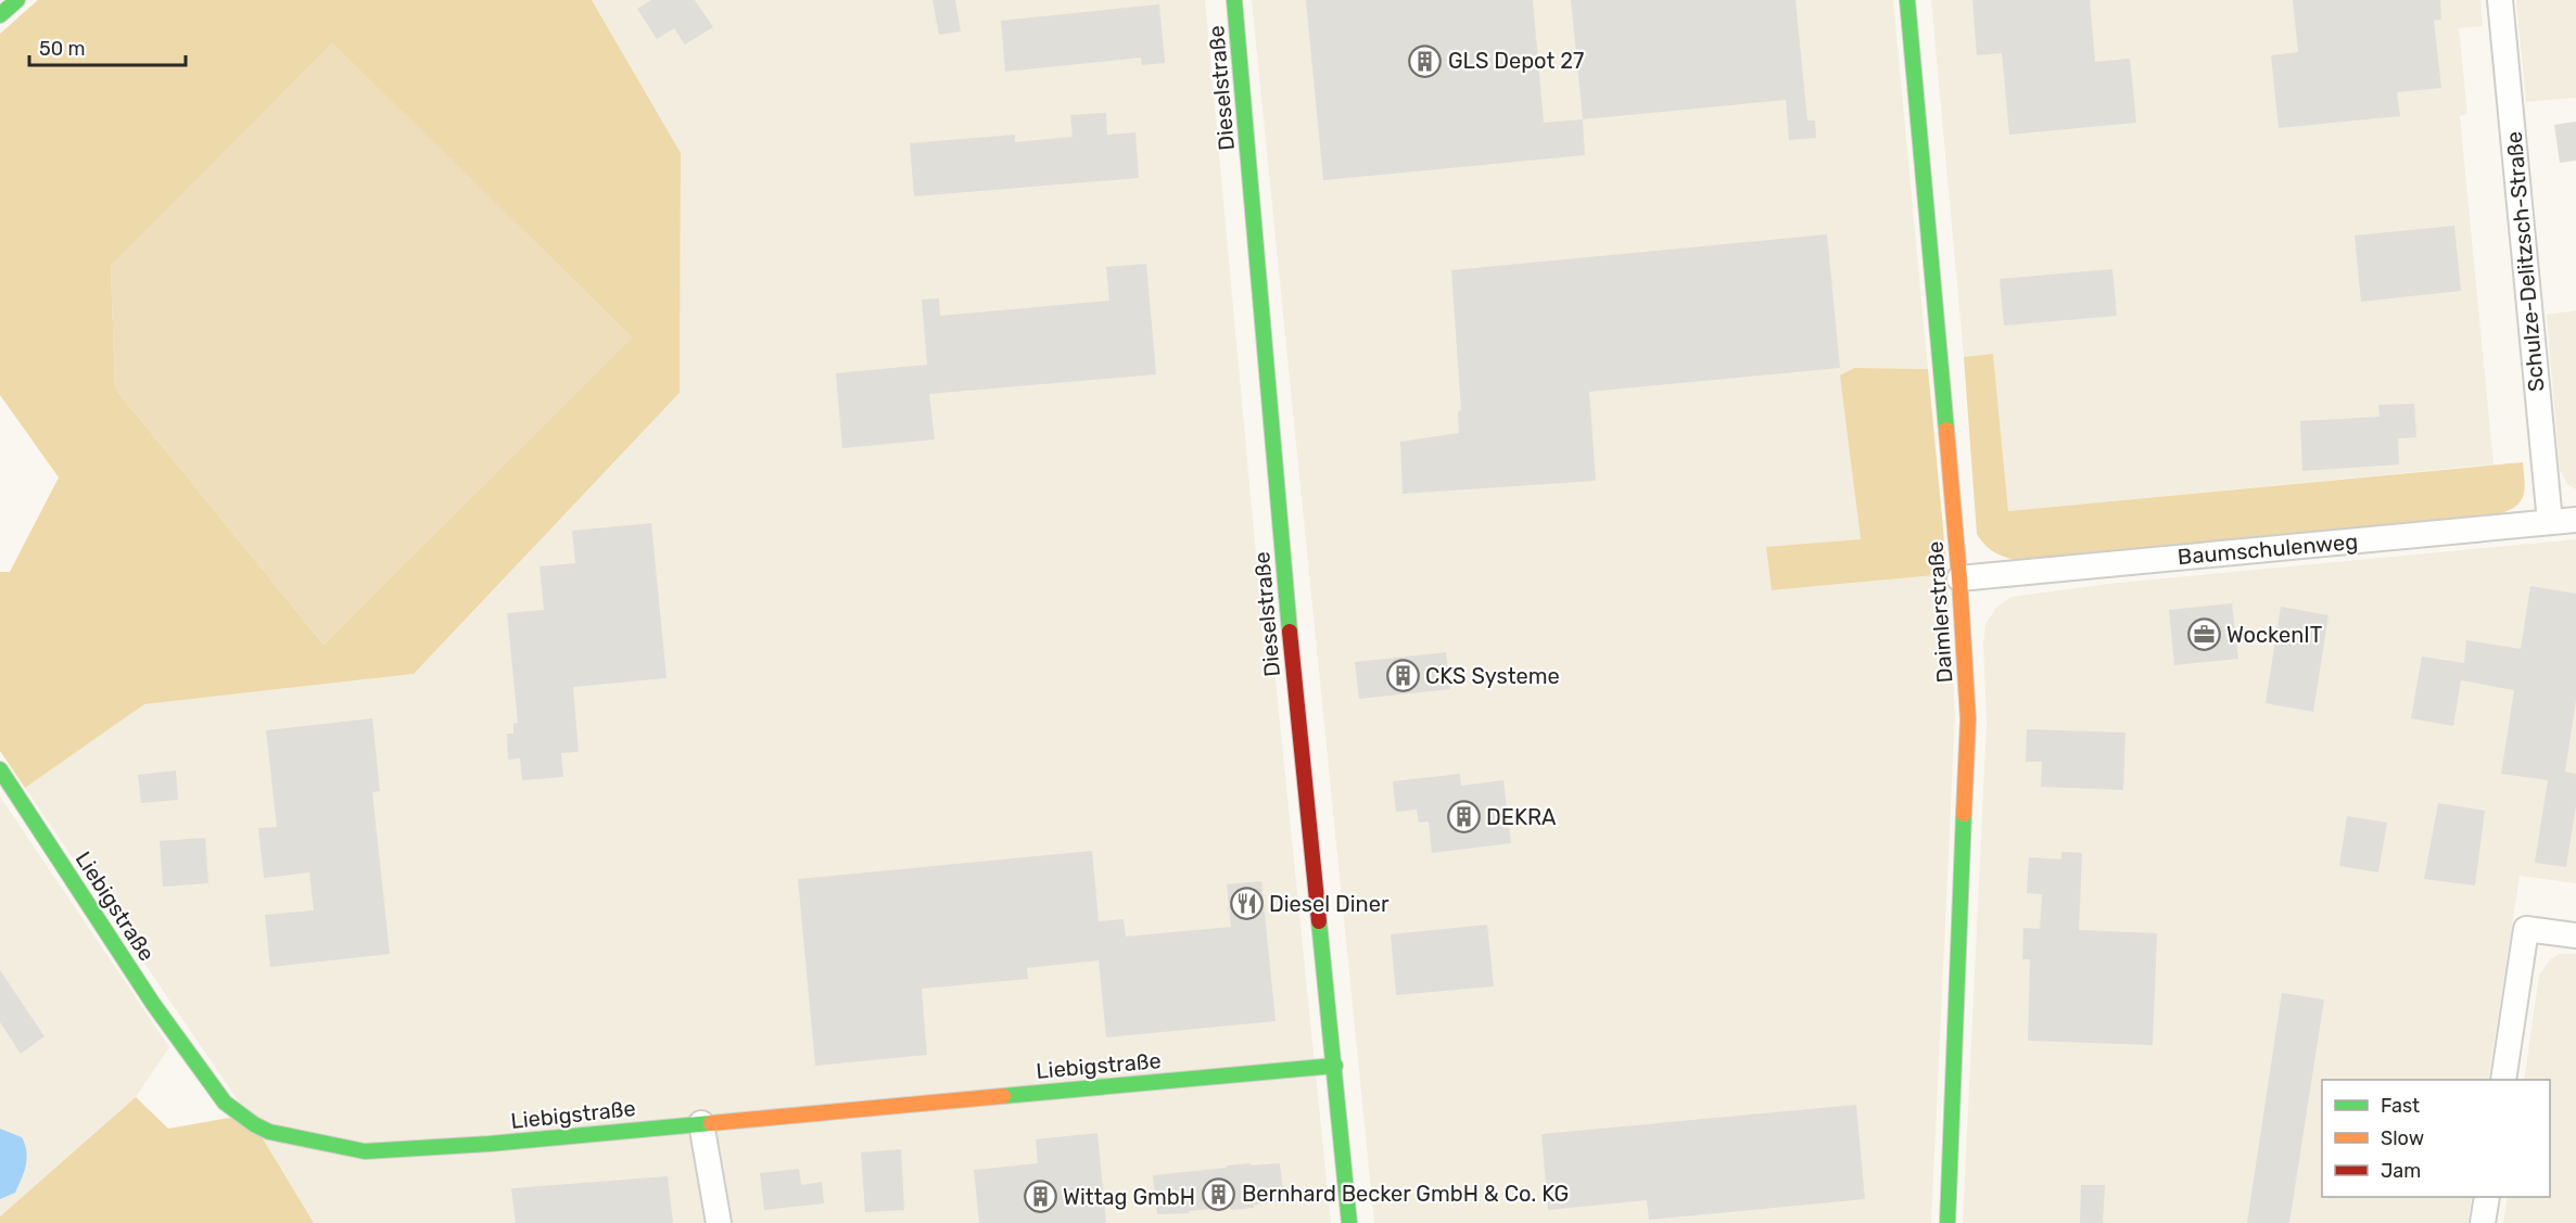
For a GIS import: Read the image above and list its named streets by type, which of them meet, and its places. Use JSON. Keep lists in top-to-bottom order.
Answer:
{
  "streets": {
    "street": [
      "Dieselstraße",
      "Schulze-Delitzsch-Straße",
      "Baumschulenweg",
      "Daimlerstraße",
      "Liebigstraße"
    ]
  },
  "crossings": [
    ["Dieselstraße", "Liebigstraße"],
    ["Schulze-Delitzsch-Straße", "Baumschulenweg"],
    ["Baumschulenweg", "Daimlerstraße"]
  ],
  "places": {
    "building": [
      "GLS Depot 27",
      "CKS Systeme",
      "DEKRA",
      "Bernhard Becker GmbH & Co. KG",
      "Wittag GmbH"
    ],
    "office": ["WockenIT"],
    "restaurant": ["Diesel Diner"]
  },
  "legend": ["Fast", "Slow", "Jam"],
  "scale_bar": "50 m"
}
